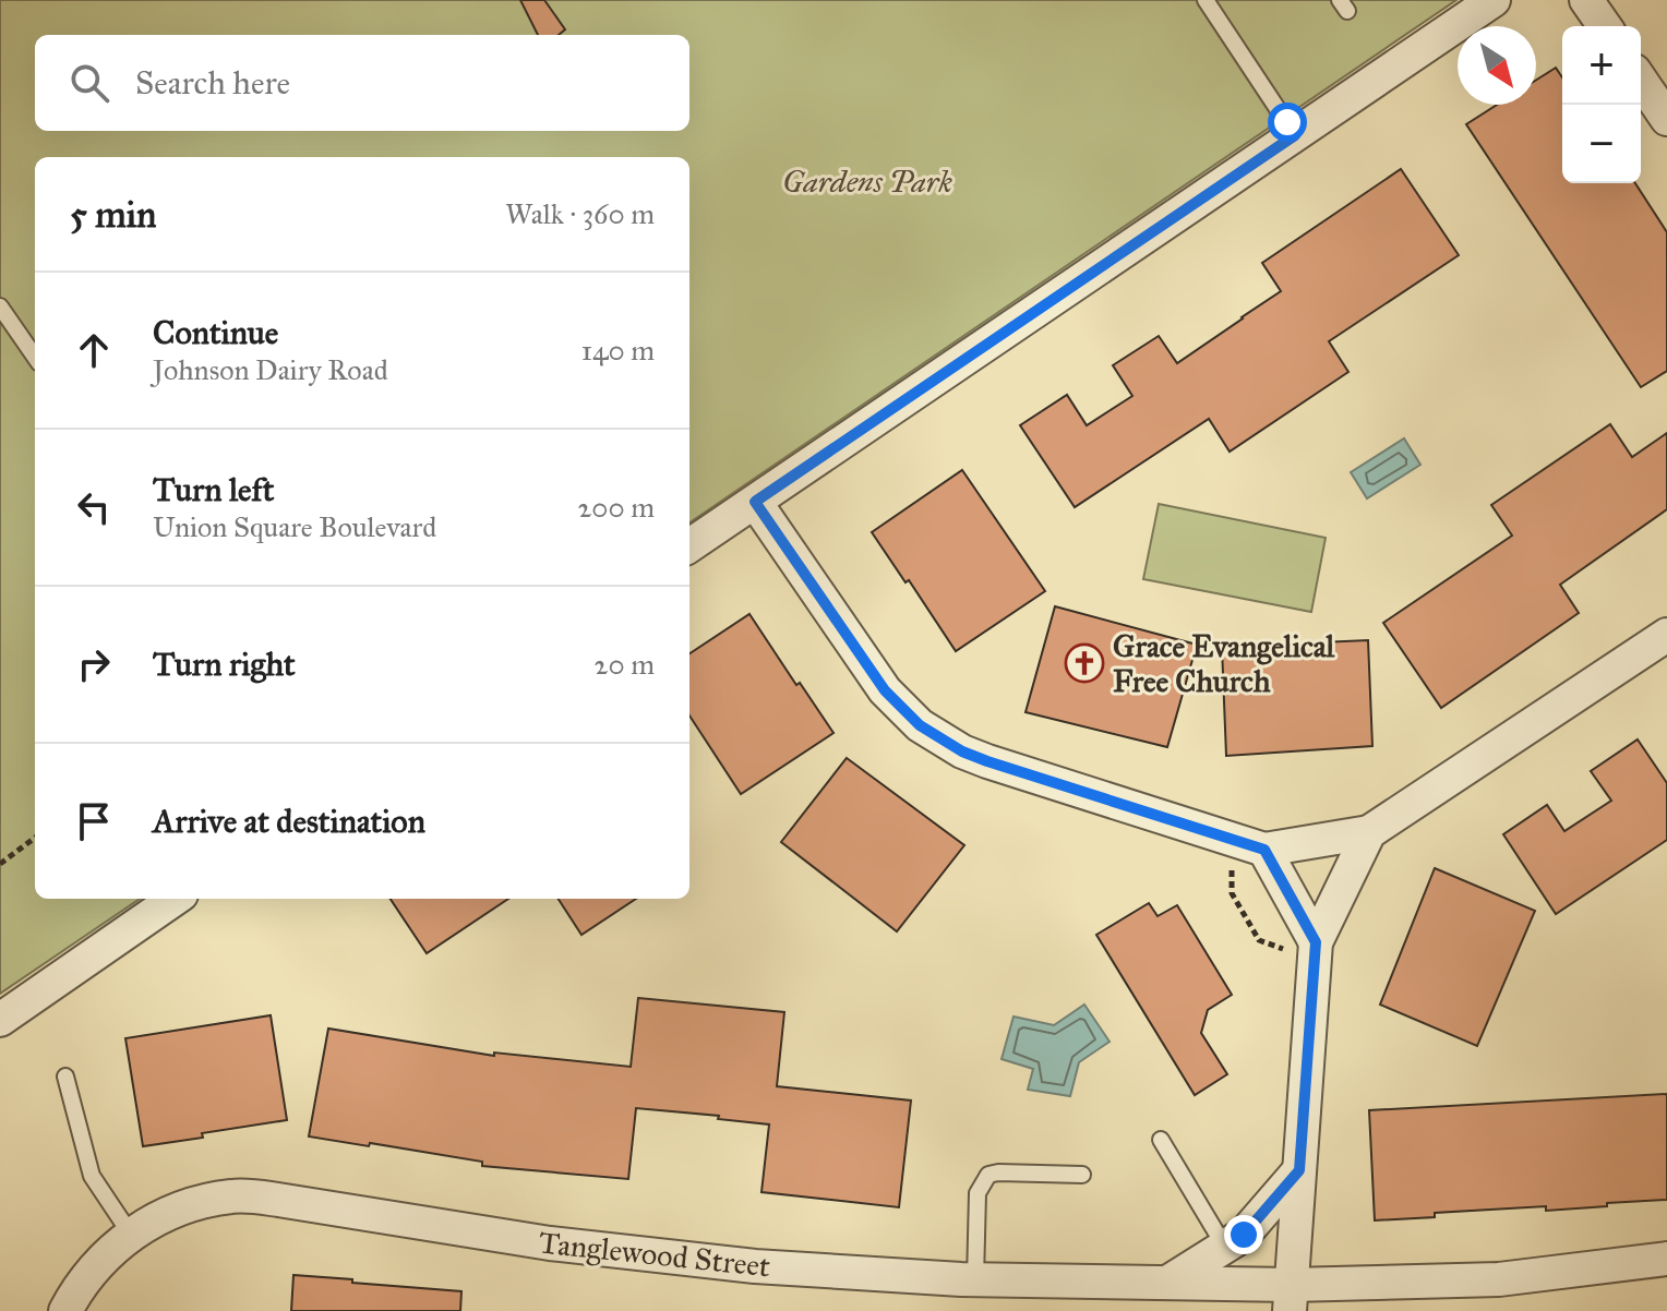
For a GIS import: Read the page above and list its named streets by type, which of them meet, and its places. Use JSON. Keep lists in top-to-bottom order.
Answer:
{
  "streets": {
    "street": ["Tanglewood Street"]
  },
  "parks": ["Gardens Park"],
  "places": {
    "church": ["Grace Evangelical Free Church"]
  },
  "north": "bottom right",
  "page": {
    "map_buttons": ["+", "−"],
    "search": "Search here",
    "heading": ["5 min", "Walk · 360 m"],
    "list": [
      ["Continue", "Johnson Dairy Road", "140 m"],
      ["Turn left", "Union Square Boulevard", "200 m"],
      ["Turn right", "20 m"],
      "Arrive at destination"
    ]
  }
}
